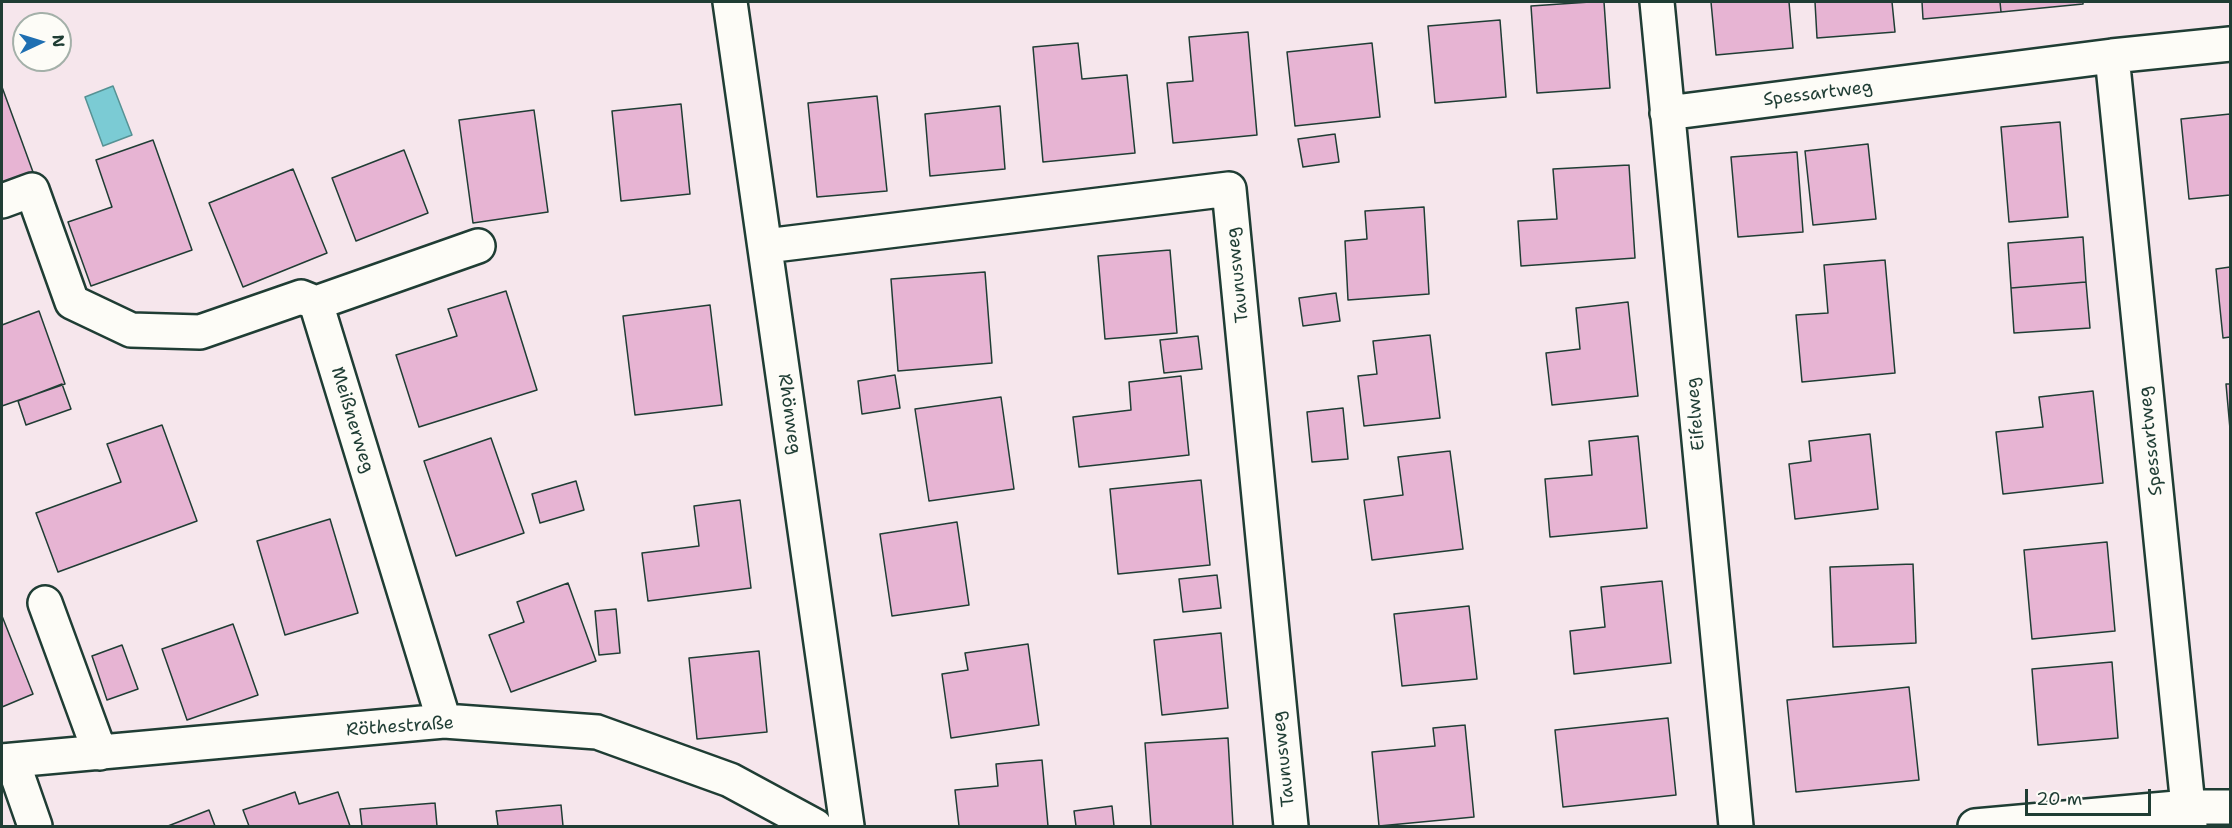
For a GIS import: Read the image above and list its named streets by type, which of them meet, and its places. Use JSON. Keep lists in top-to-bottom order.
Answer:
{
  "streets": {
    "street": [
      "Spessartweg",
      "Taunusweg",
      "Rhönweg",
      "Eifelweg",
      "Meißnerweg",
      "Röthestraße"
    ]
  },
  "crossings": [
    ["Spessartweg", "Eifelweg"],
    ["Taunusweg", "Rhönweg"],
    ["Meißnerweg", "Röthestraße"]
  ],
  "scale_bar": "20 m",
  "north": "right"
}
